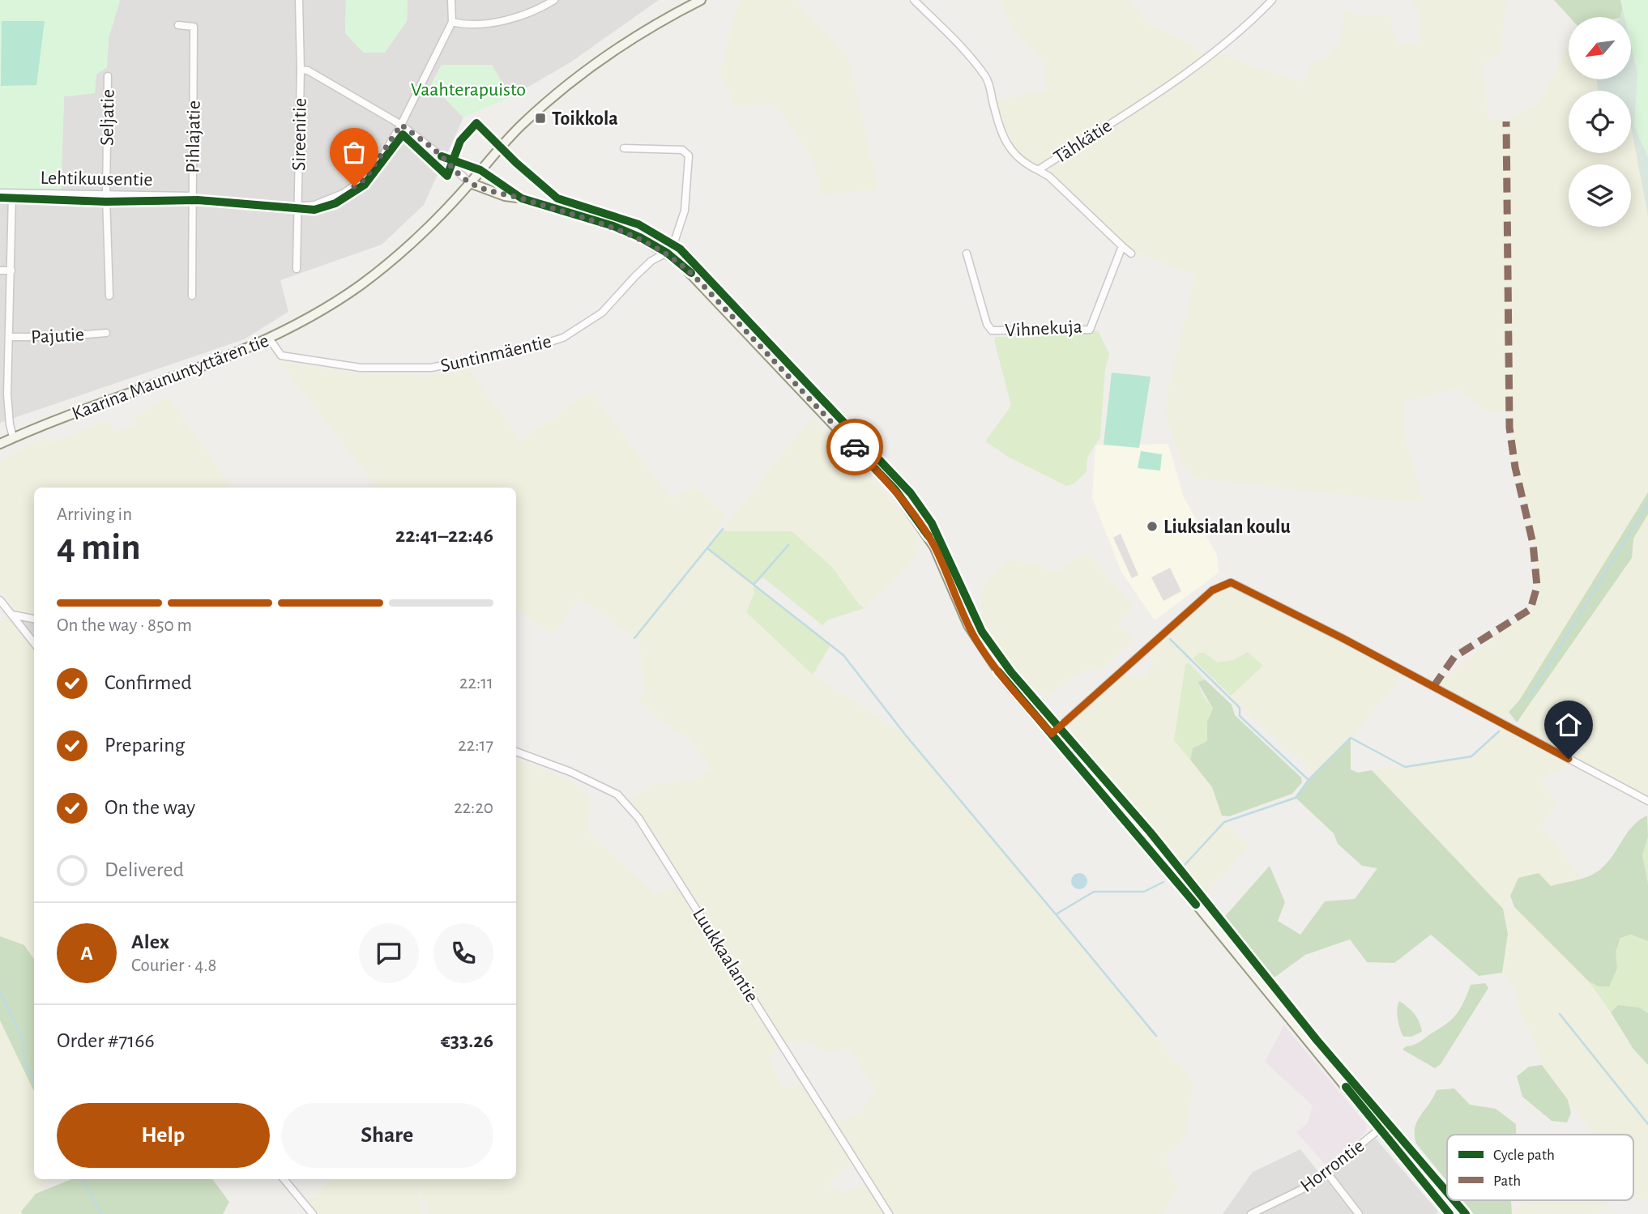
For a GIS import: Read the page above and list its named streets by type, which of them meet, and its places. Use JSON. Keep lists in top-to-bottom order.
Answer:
{
  "streets": {
    "street": [
      "Seljatie",
      "Sireenitie",
      "Pihlajatie",
      "Tähkätie",
      "Lehtikuusentie",
      "Vihnekuja",
      "Pajutie",
      "Suntinmäentie",
      "Kaarina Maununtyttären tie",
      "Luukkaalantie",
      "Horrontie"
    ]
  },
  "crossings": [
    ["Seljatie", "Lehtikuusentie"],
    ["Pihlajatie", "Lehtikuusentie"],
    ["Suntinmäentie", "Kaarina Maununtyttären tie"]
  ],
  "parks": ["Vaahterapuisto"],
  "places": {
    "transit": ["Toikkola"],
    "other": ["Liuksialan koulu"]
  },
  "legend": ["Cycle path", "Path"],
  "north": "bottom left",
  "page": {
    "heading": ["4 min", "Arriving in", "22:41–22:46"],
    "panel": [
      "Alex",
      "Courier · 4.8",
      "Order #7166",
      "€33.26"
    ],
    "bar": "On the way · 850 m",
    "list": [
      ["Confirmed", "22:11"],
      ["Preparing", "22:17"],
      ["On the way", "22:20"],
      "Delivered"
    ],
    "round": "A",
    "buttons": ["Help", "Share"]
  }
}
